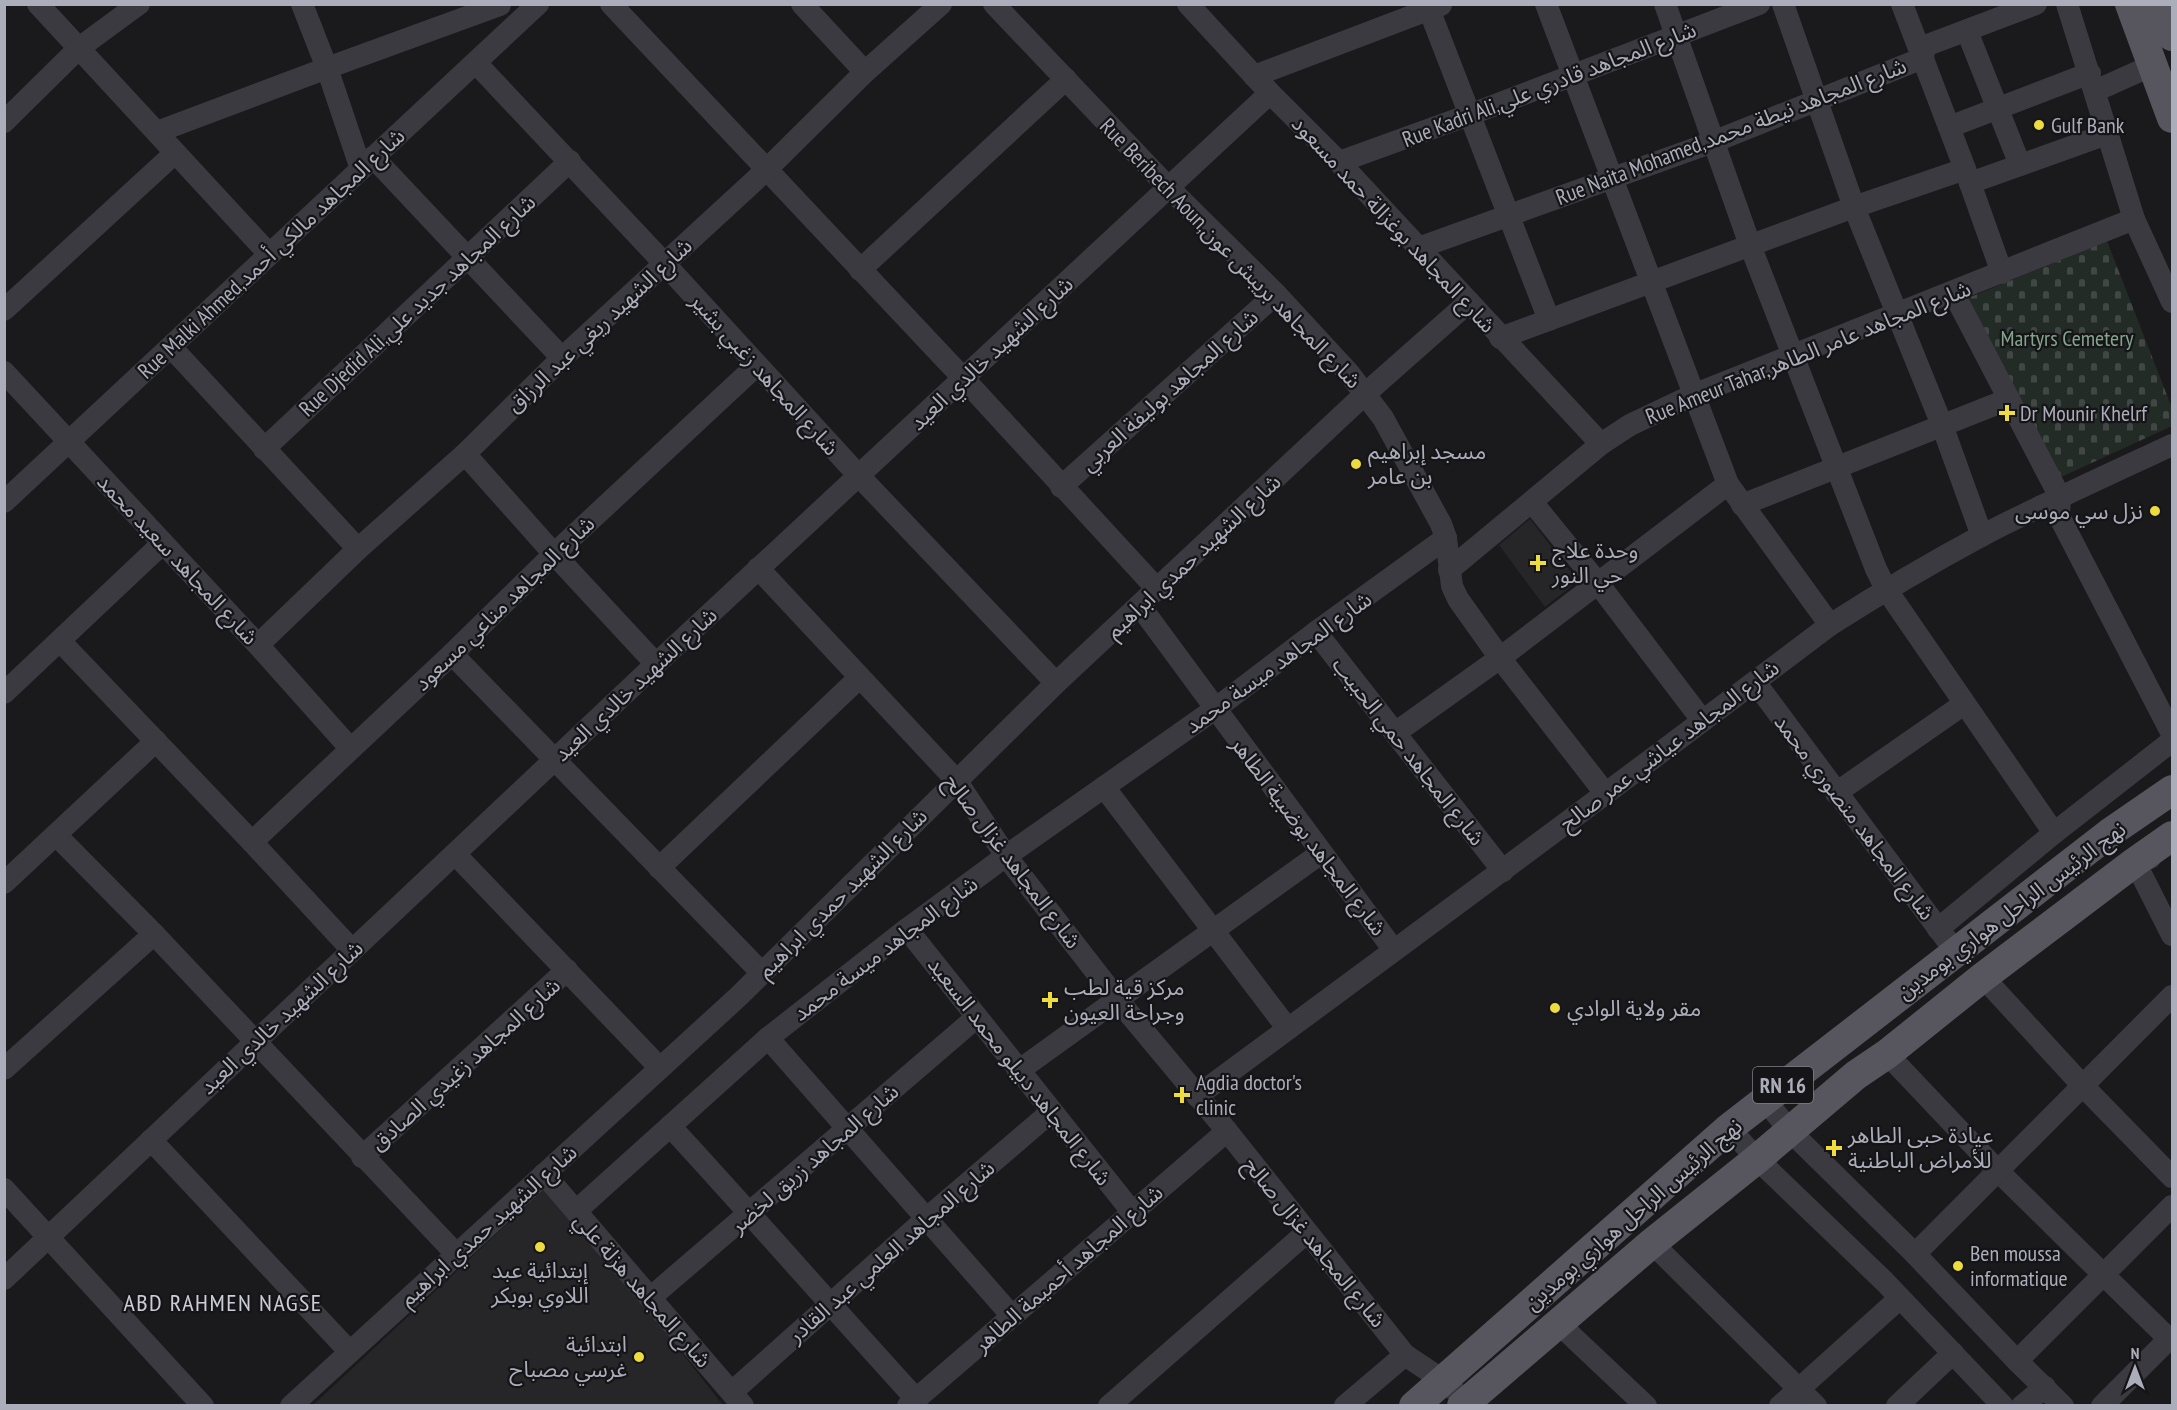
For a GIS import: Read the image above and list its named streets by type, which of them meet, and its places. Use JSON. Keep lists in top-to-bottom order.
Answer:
{
  "streets": {
    "main road": ["نهج الرئيس الراحل هواري بومدين", "RN 16"],
    "street": [
      "Rue Kadri Ali,شارع المجاهد قادري علي",
      "Rue Naita Mohamed,شارع المجاهد نيطة محمد",
      "شارع المجاهد بوغزالة حمد مسعود",
      "Rue Malki Ahmed,شارع المجاهد مالكي أحمد",
      "Rue Beribech Aoun,شارع المجاهد بريبش عون",
      "Rue Djedid Ali,شارع المجاهد جديد علي",
      "شارع الشهيد ريغي عبد الرزاق",
      "Rue Ameur Tahar,شارع المجاهد عامر الطاهر",
      "شارع الشهيد خالدي العيد",
      "شارع المجاهد زغبي بشير",
      "شارع المجاهد بوليفة العربي",
      "شارع الشهيد حمدي ابراهيم",
      "شارع المجاهد سعيد محمد",
      "شارع المجاهد مناعي مسعود",
      "شارع المجاهد ميسة محمد",
      "شارع المجاهد عياشي عمر صالح",
      "شارع المجاهد حمي الحبيب",
      "شارع المجاهد منصوري محمد",
      "شارع المجاهد بوضبية الطاهر",
      "شارع المجاهد غزال صالح",
      "شارع المجاهد زغيدي الصادق",
      "شارع المجاهد دبيلو محمد السعيد",
      "شارع المجاهد زريق لخضر",
      "شارع المجاهد العلمي عبد القادر",
      "شارع المجاهد أحميمة الطاهر",
      "شارع المجاهد هزلة علي"
    ]
  },
  "crossings": [
    ["Rue Kadri Ali,شارع المجاهد قادري علي", "شارع المجاهد بوغزالة حمد مسعود"],
    ["Rue Naita Mohamed,شارع المجاهد نيطة محمد", "شارع المجاهد بوغزالة حمد مسعود"],
    ["شارع المجاهد بوغزالة حمد مسعود", "Rue Ameur Tahar,شارع المجاهد عامر الطاهر"],
    ["شارع المجاهد بوغزالة حمد مسعود", "شارع الشهيد خالدي العيد"],
    ["شارع المجاهد بوغزالة حمد مسعود", "شارع الشهيد حمدي ابراهيم"],
    ["Rue Malki Ahmed,شارع المجاهد مالكي أحمد", "شارع المجاهد زغبي بشير"],
    ["Rue Malki Ahmed,شارع المجاهد مالكي أحمد", "شارع المجاهد سعيد محمد"],
    ["Rue Beribech Aoun,شارع المجاهد بريبش عون", "Rue Ameur Tahar,شارع المجاهد عامر الطاهر"],
    ["Rue Beribech Aoun,شارع المجاهد بريبش عون", "شارع الشهيد خالدي العيد"],
    ["Rue Beribech Aoun,شارع المجاهد بريبش عون", "شارع المجاهد بوليفة العربي"],
    ["Rue Beribech Aoun,شارع المجاهد بريبش عون", "شارع الشهيد حمدي ابراهيم"],
    ["Rue Beribech Aoun,شارع المجاهد بريبش عون", "شارع المجاهد ميسة محمد"],
    ["Rue Beribech Aoun,شارع المجاهد بريبش عون", "شارع المجاهد عياشي عمر صالح"],
    ["Rue Djedid Ali,شارع المجاهد جديد علي", "شارع المجاهد زغبي بشير"],
    ["شارع الشهيد ريغي عبد الرزاق", "شارع المجاهد زغبي بشير"],
    ["شارع الشهيد ريغي عبد الرزاق", "شارع المجاهد سعيد محمد"],
    ["شارع الشهيد خالدي العيد", "شارع المجاهد زغبي بشير"],
    ["شارع الشهيد خالدي العيد", "شارع المجاهد غزال صالح"],
    ["شارع المجاهد زغبي بشير", "شارع الشهيد حمدي ابراهيم"],
    ["شارع المجاهد زغبي بشير", "شارع المجاهد مناعي مسعود"],
    ["شارع الشهيد حمدي ابراهيم", "شارع المجاهد بوضبية الطاهر"],
    ["شارع الشهيد حمدي ابراهيم", "شارع المجاهد غزال صالح"],
    ["شارع الشهيد حمدي ابراهيم", "شارع المجاهد هزلة علي"],
    ["شارع المجاهد سعيد محمد", "شارع المجاهد مناعي مسعود"],
    ["شارع المجاهد ميسة محمد", "شارع المجاهد حمي الحبيب"],
    ["شارع المجاهد ميسة محمد", "شارع المجاهد بوضبية الطاهر"],
    ["شارع المجاهد ميسة محمد", "شارع المجاهد غزال صالح"],
    ["شارع المجاهد ميسة محمد", "شارع المجاهد دبيلو محمد السعيد"],
    ["شارع المجاهد ميسة محمد", "شارع المجاهد هزلة علي"],
    ["شارع المجاهد عياشي عمر صالح", "شارع المجاهد حمي الحبيب"],
    ["شارع المجاهد عياشي عمر صالح", "شارع المجاهد منصوري محمد"],
    ["شارع المجاهد عياشي عمر صالح", "شارع المجاهد بوضبية الطاهر"],
    ["شارع المجاهد عياشي عمر صالح", "شارع المجاهد غزال صالح"],
    ["شارع المجاهد منصوري محمد", "نهج الرئيس الراحل هواري بومدين"],
    ["شارع المجاهد غزال صالح", "نهج الرئيس الراحل هواري بومدين"],
    ["شارع المجاهد غزال صالح", "شارع المجاهد أحميمة الطاهر"],
    ["شارع المجاهد دبيلو محمد السعيد", "شارع المجاهد زريق لخضر"],
    ["شارع المجاهد دبيلو محمد السعيد", "شارع المجاهد العلمي عبد القادر"],
    ["شارع المجاهد دبيلو محمد السعيد", "شارع المجاهد أحميمة الطاهر"],
    ["شارع المجاهد زريق لخضر", "شارع المجاهد هزلة علي"],
    ["شارع المجاهد العلمي عبد القادر", "شارع المجاهد هزلة علي"]
  ],
  "districts": ["ABD RAHMEN NAGSE"],
  "parks": ["Martyrs Cemetery"],
  "places": {
    "other": [
      "Gulf Bank",
      "مسجد إبراهيم بن عامر",
      "نزل سي موسى",
      "مقر ولاية الوادي",
      "إبتدائية عبد اللاوي بوبكر",
      "Ben moussa informatique",
      "ابتدائية غرسي مصباح"
    ],
    "health": [
      "Dr Mounir Khelrf",
      "وحدة علاج حي النور",
      "مركز قية لطب وجراحة العيون",
      "Agdia doctor's clinic",
      "عيادة حبى الطاهر للأمراض الباطنية"
    ]
  },
  "north": "top"
}
